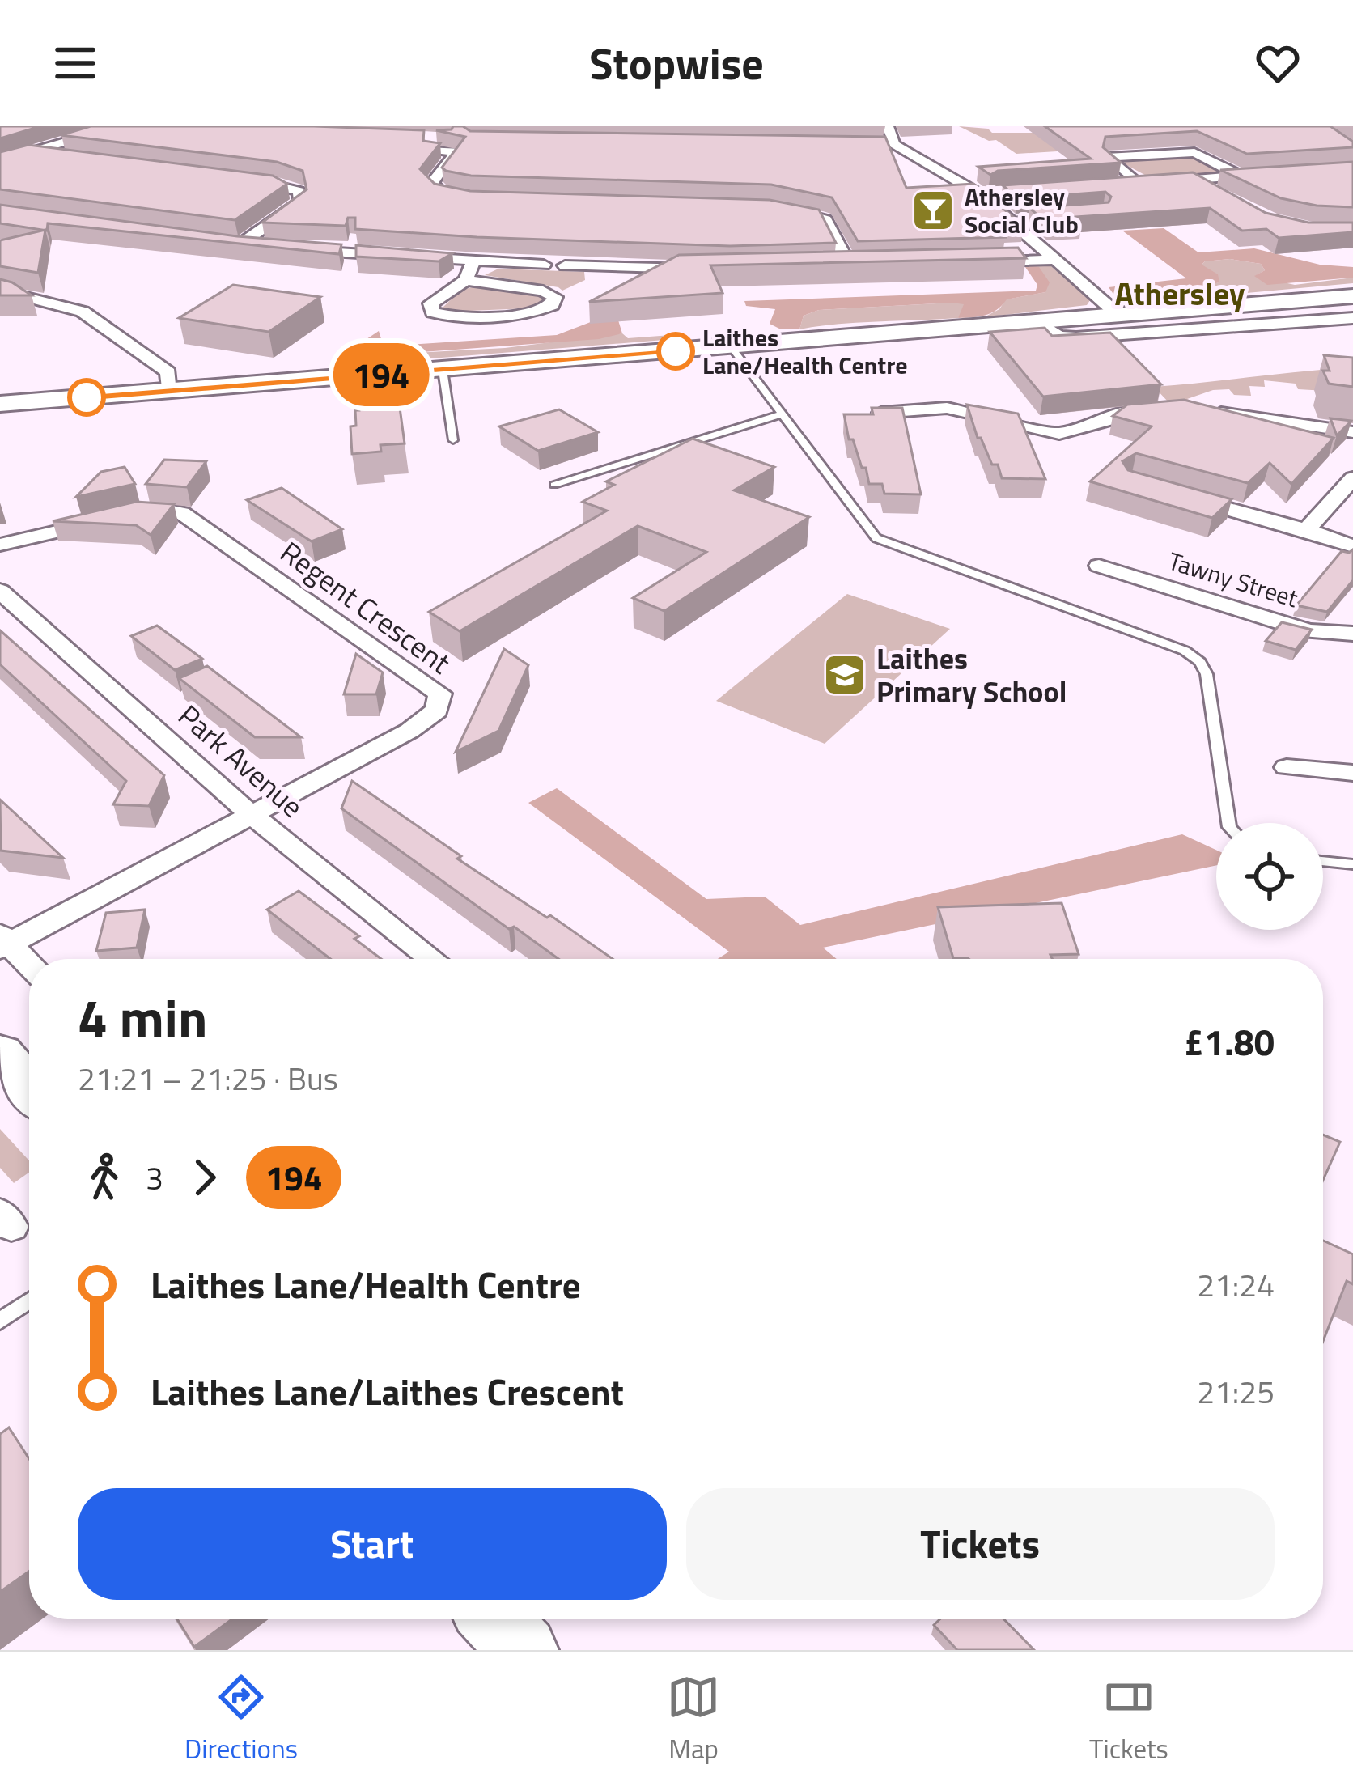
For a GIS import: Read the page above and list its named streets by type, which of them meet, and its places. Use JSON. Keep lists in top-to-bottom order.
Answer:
{
  "streets": {
    "street": ["Tawny Street", "Regent Crescent", "Park Avenue"]
  },
  "crossings": [
    ["Regent Crescent", "Park Avenue"]
  ],
  "districts": ["Athersley"],
  "places": {
    "bar": ["Athersley Social Club"],
    "other": ["Laithes Lane/Health Centre"],
    "school or university": ["Laithes Primary School"]
  },
  "lines": ["bus line 194"],
  "page": {
    "header": "Stopwise",
    "on_map": "194",
    "heading": ["4 min", "21:21 – 21:25 · Bus", "£1.80"],
    "legs": ["3", "194"],
    "list": [
      {
        "name": "Laithes Lane/Health Centre",
        "value": "21:24"
      },
      {
        "name": "Laithes Lane/Laithes Crescent",
        "value": "21:25"
      }
    ],
    "buttons": ["Start", "Tickets"],
    "tabs": ["Directions", "Map", "Tickets"]
  }
}
